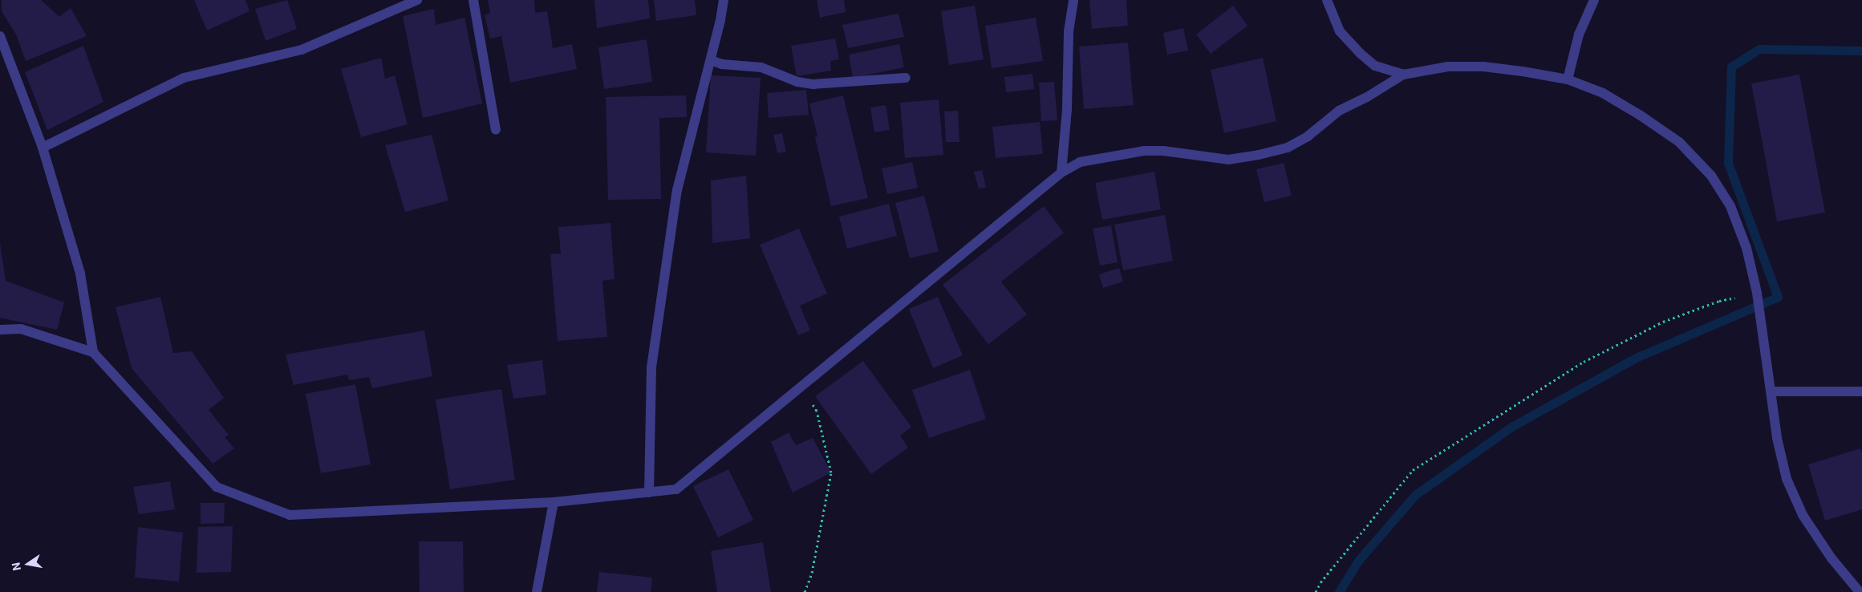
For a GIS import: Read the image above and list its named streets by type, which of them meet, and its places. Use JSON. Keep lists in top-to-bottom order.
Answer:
{
  "north": "left"
}
